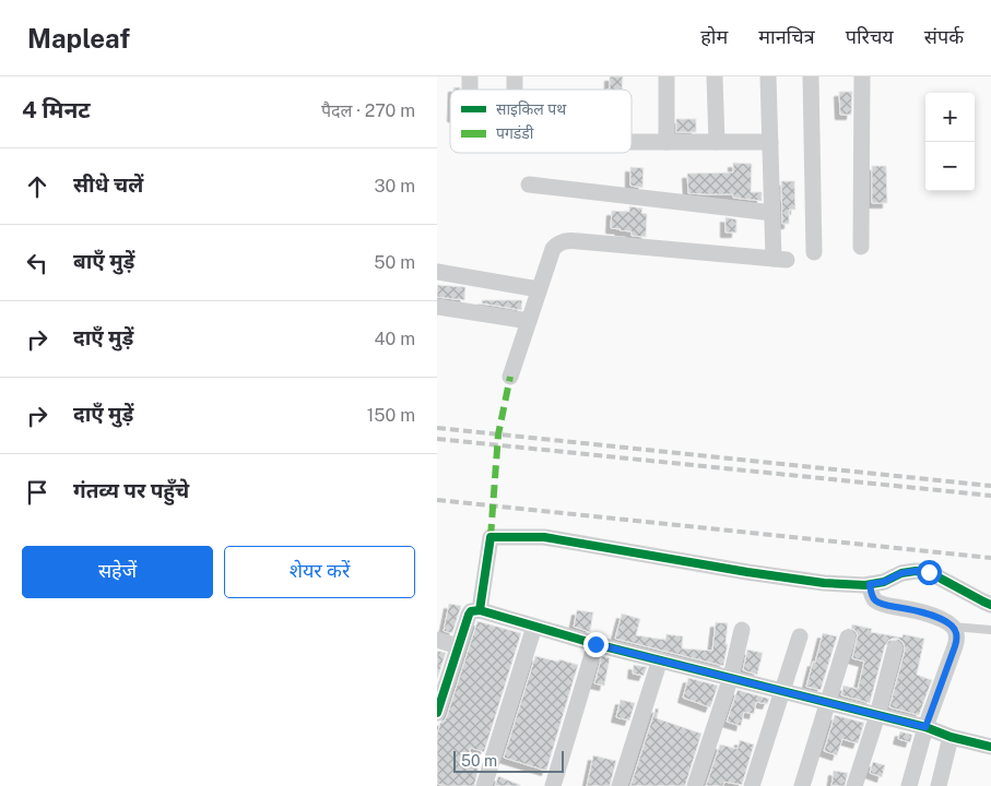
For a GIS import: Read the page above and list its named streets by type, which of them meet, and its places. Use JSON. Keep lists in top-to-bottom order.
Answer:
{
  "legend": ["साइकिल पथ", "पगडंडी"],
  "scale_bar": "50 m",
  "page": {
    "header": "Mapleaf",
    "nav": [
      "होम",
      "मानचित्र",
      "परिचय",
      "संपर्क"
    ],
    "heading": ["4 मिनट", "पैदल · 270 m"],
    "map_buttons": ["+", "−"],
    "list": [
      ["सीधे चलें", "30 m"],
      ["बाएँ मुड़ें", "50 m"],
      ["दाएँ मुड़ें", "40 m"],
      ["दाएँ मुड़ें", "150 m"],
      "गंतव्य पर पहुँचे"
    ],
    "buttons": ["सहेजें", "शेयर करें"],
    "scale": "50 m"
  }
}
